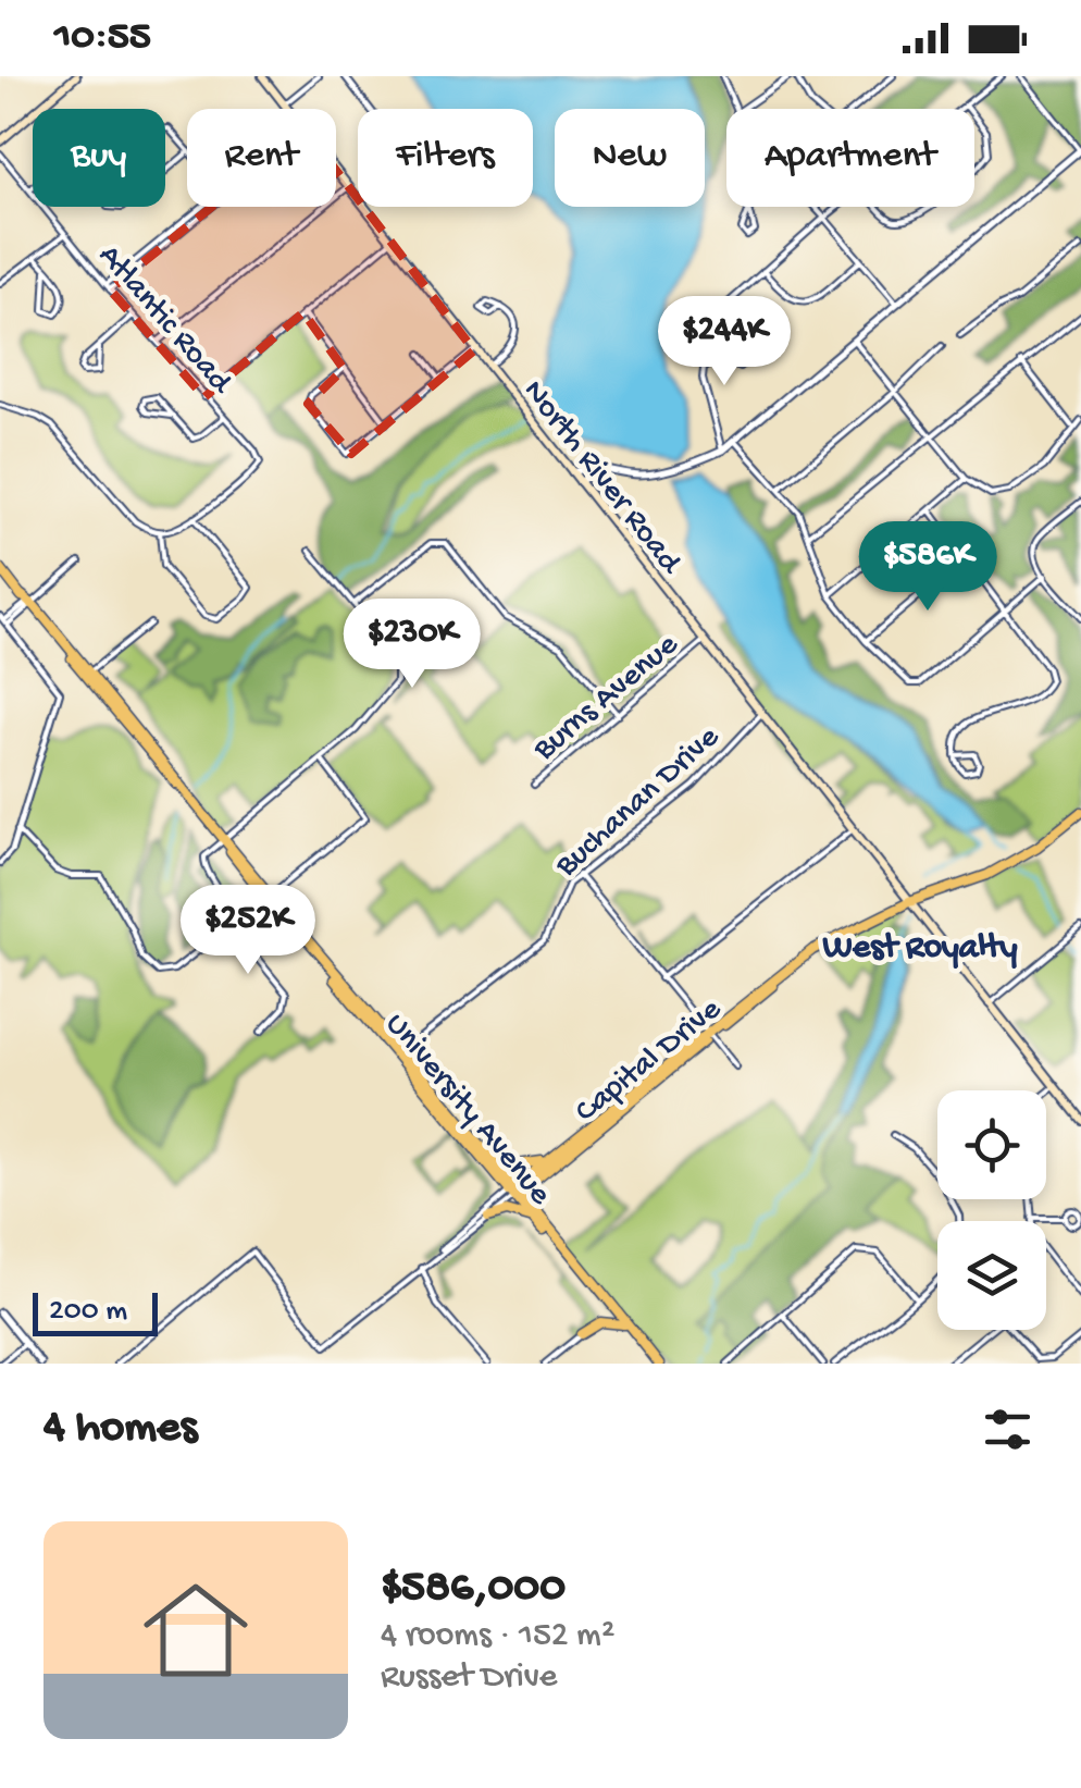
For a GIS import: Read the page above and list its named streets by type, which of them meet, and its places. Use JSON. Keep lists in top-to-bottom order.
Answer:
{
  "streets": {
    "main road": ["North River Road", "Capital Drive", "University Avenue"],
    "street": ["Atlantic Road", "Burns Avenue", "Buchanan Drive"]
  },
  "crossings": [
    ["North River Road", "Burns Avenue"],
    ["North River Road", "Buchanan Drive"],
    ["North River Road", "Capital Drive"],
    ["Buchanan Drive", "University Avenue"],
    ["Capital Drive", "University Avenue"]
  ],
  "districts": ["West Royalty"],
  "scale_bar": "200 m",
  "page": {
    "status": "10:55",
    "chip": [
      "Buy",
      "Rent",
      "Filters",
      "New",
      "Apartment"
    ],
    "price": [
      "$244K",
      "$586K",
      "$230K",
      "$252K"
    ],
    "scale": "200 m",
    "heading": "4 homes",
    "list": [
      {
        "name": "$586,000",
        "note": "4 rooms · 152 m² · Russet Drive"
      }
    ]
  }
}
